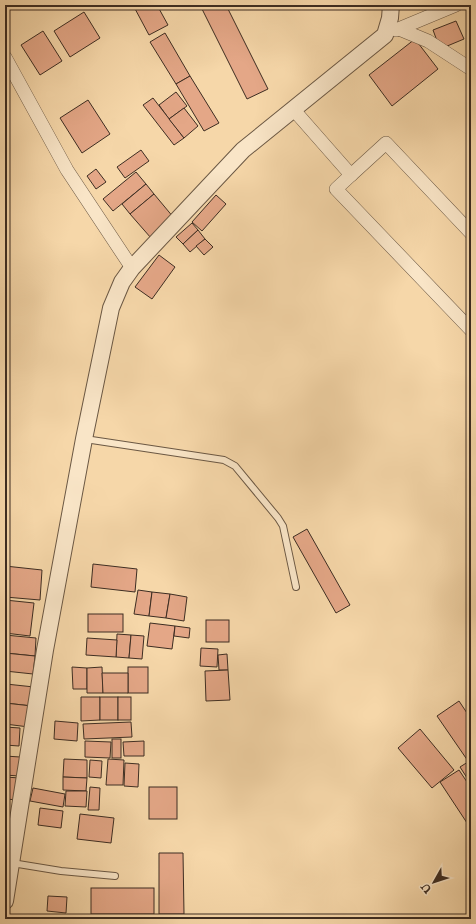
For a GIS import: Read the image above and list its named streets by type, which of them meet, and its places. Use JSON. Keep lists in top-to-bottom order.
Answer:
{
  "north": "bottom left"
}
